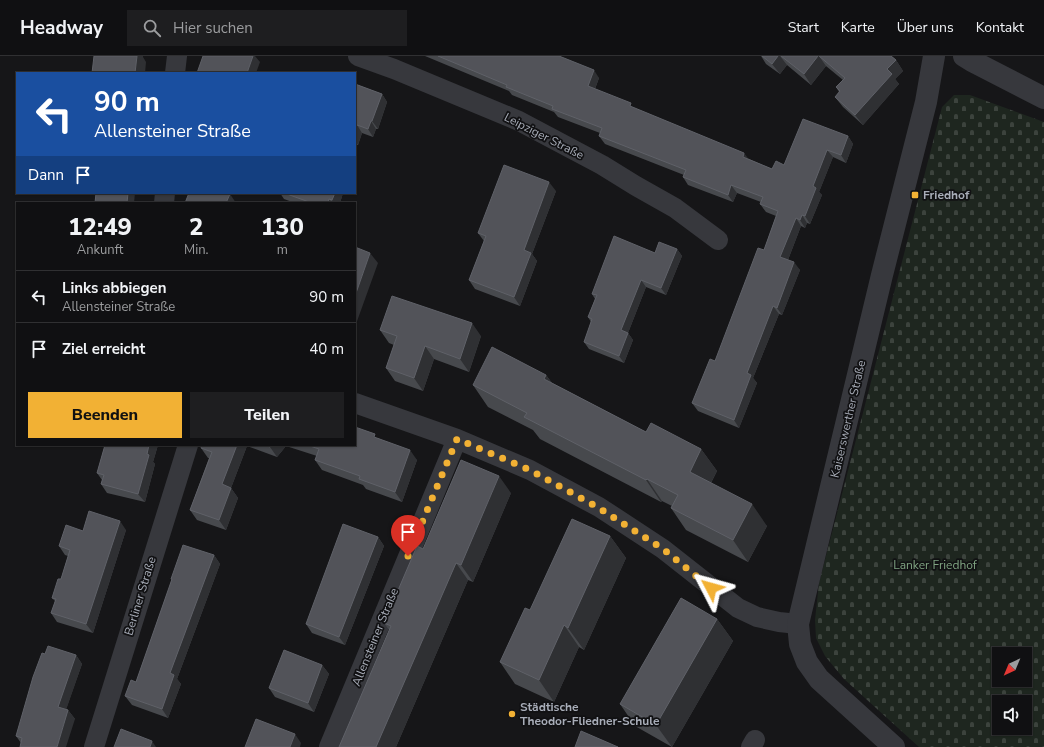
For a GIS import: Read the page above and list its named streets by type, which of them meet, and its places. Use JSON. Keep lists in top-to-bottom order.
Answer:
{
  "streets": {
    "street": [
      "Leipziger Straße",
      "Kaiserswerther Straße",
      "Berliner Straße",
      "Allensteiner Straße"
    ]
  },
  "parks": ["Lanker Friedhof"],
  "places": {
    "transit": ["Friedhof"],
    "other": ["Städtische Theodor-Fliedner-Schule"]
  },
  "north": "bottom left",
  "page": {
    "header": "Headway",
    "search": "Hier suchen",
    "nav": [
      "Start",
      "Karte",
      "Über uns",
      "Kontakt"
    ],
    "turn": ["90 m", "Allensteiner Straße"],
    "then": "Dann",
    "eta": [
      "12:49",
      "Ankunft",
      "2",
      "Min.",
      "130",
      "m"
    ],
    "list": [
      {
        "name": "Links abbiegen",
        "note": "Allensteiner Straße",
        "value": "90 m"
      },
      {
        "name": "Ziel erreicht",
        "value": "40 m"
      }
    ],
    "buttons": ["Beenden", "Teilen"]
  }
}
